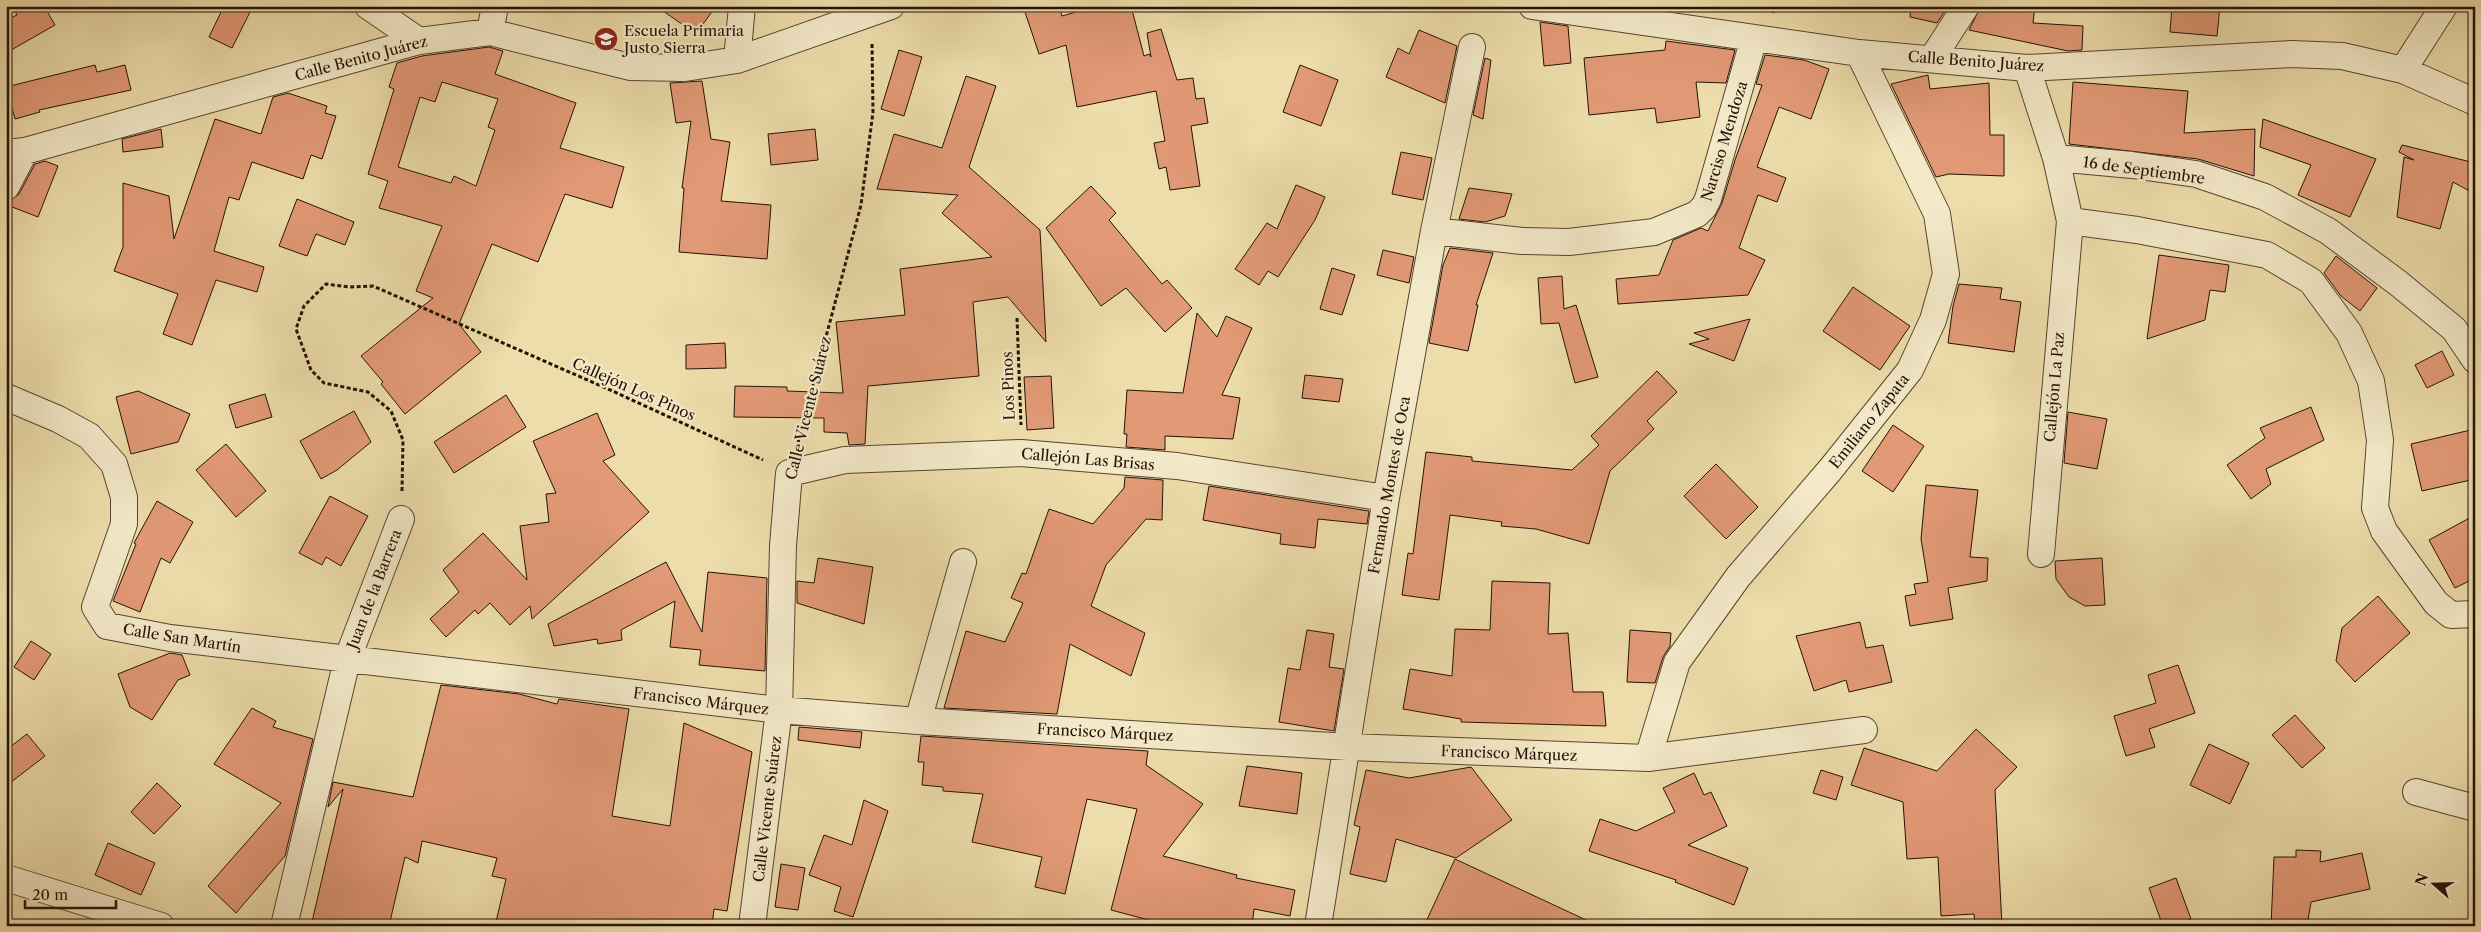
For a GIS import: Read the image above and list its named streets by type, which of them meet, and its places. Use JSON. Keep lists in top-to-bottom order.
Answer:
{
  "streets": {
    "street": [
      "Calle Benito Juárez",
      "Narciso Mendoza",
      "16 de Septiembre",
      "Callejón La Paz",
      "Calle Vicente Suárez",
      "Emiliano Zapata",
      "Callejón Las Brisas",
      "Fernando Montes de Oca",
      "Juan de la Barrera",
      "Calle San Martín",
      "Francisco Márquez"
    ],
    "path": ["Los Pinos", "Callejón Los Pinos"]
  },
  "crossings": [
    ["Calle Benito Juárez", "Narciso Mendoza"],
    ["Calle Benito Juárez", "Calle Vicente Suárez"],
    ["Calle Benito Juárez", "Emiliano Zapata"],
    ["Narciso Mendoza", "Fernando Montes de Oca"],
    ["Los Pinos", "Callejón Las Brisas"],
    ["Callejón Los Pinos", "Calle Vicente Suárez"],
    ["Callejón Los Pinos", "Callejón Las Brisas"],
    ["Callejón Los Pinos", "Juan de la Barrera"],
    ["Calle Vicente Suárez", "Callejón Las Brisas"],
    ["Calle Vicente Suárez", "Francisco Márquez"],
    ["Emiliano Zapata", "Francisco Márquez"],
    ["Callejón Las Brisas", "Fernando Montes de Oca"],
    ["Fernando Montes de Oca", "Francisco Márquez"],
    ["Juan de la Barrera", "Calle San Martín"],
    ["Juan de la Barrera", "Francisco Márquez"],
    ["Calle San Martín", "Francisco Márquez"]
  ],
  "places": {
    "school or university": ["Escuela Primaria Justo Sierra"]
  },
  "scale_bar": "20 m",
  "north": "left"
}
